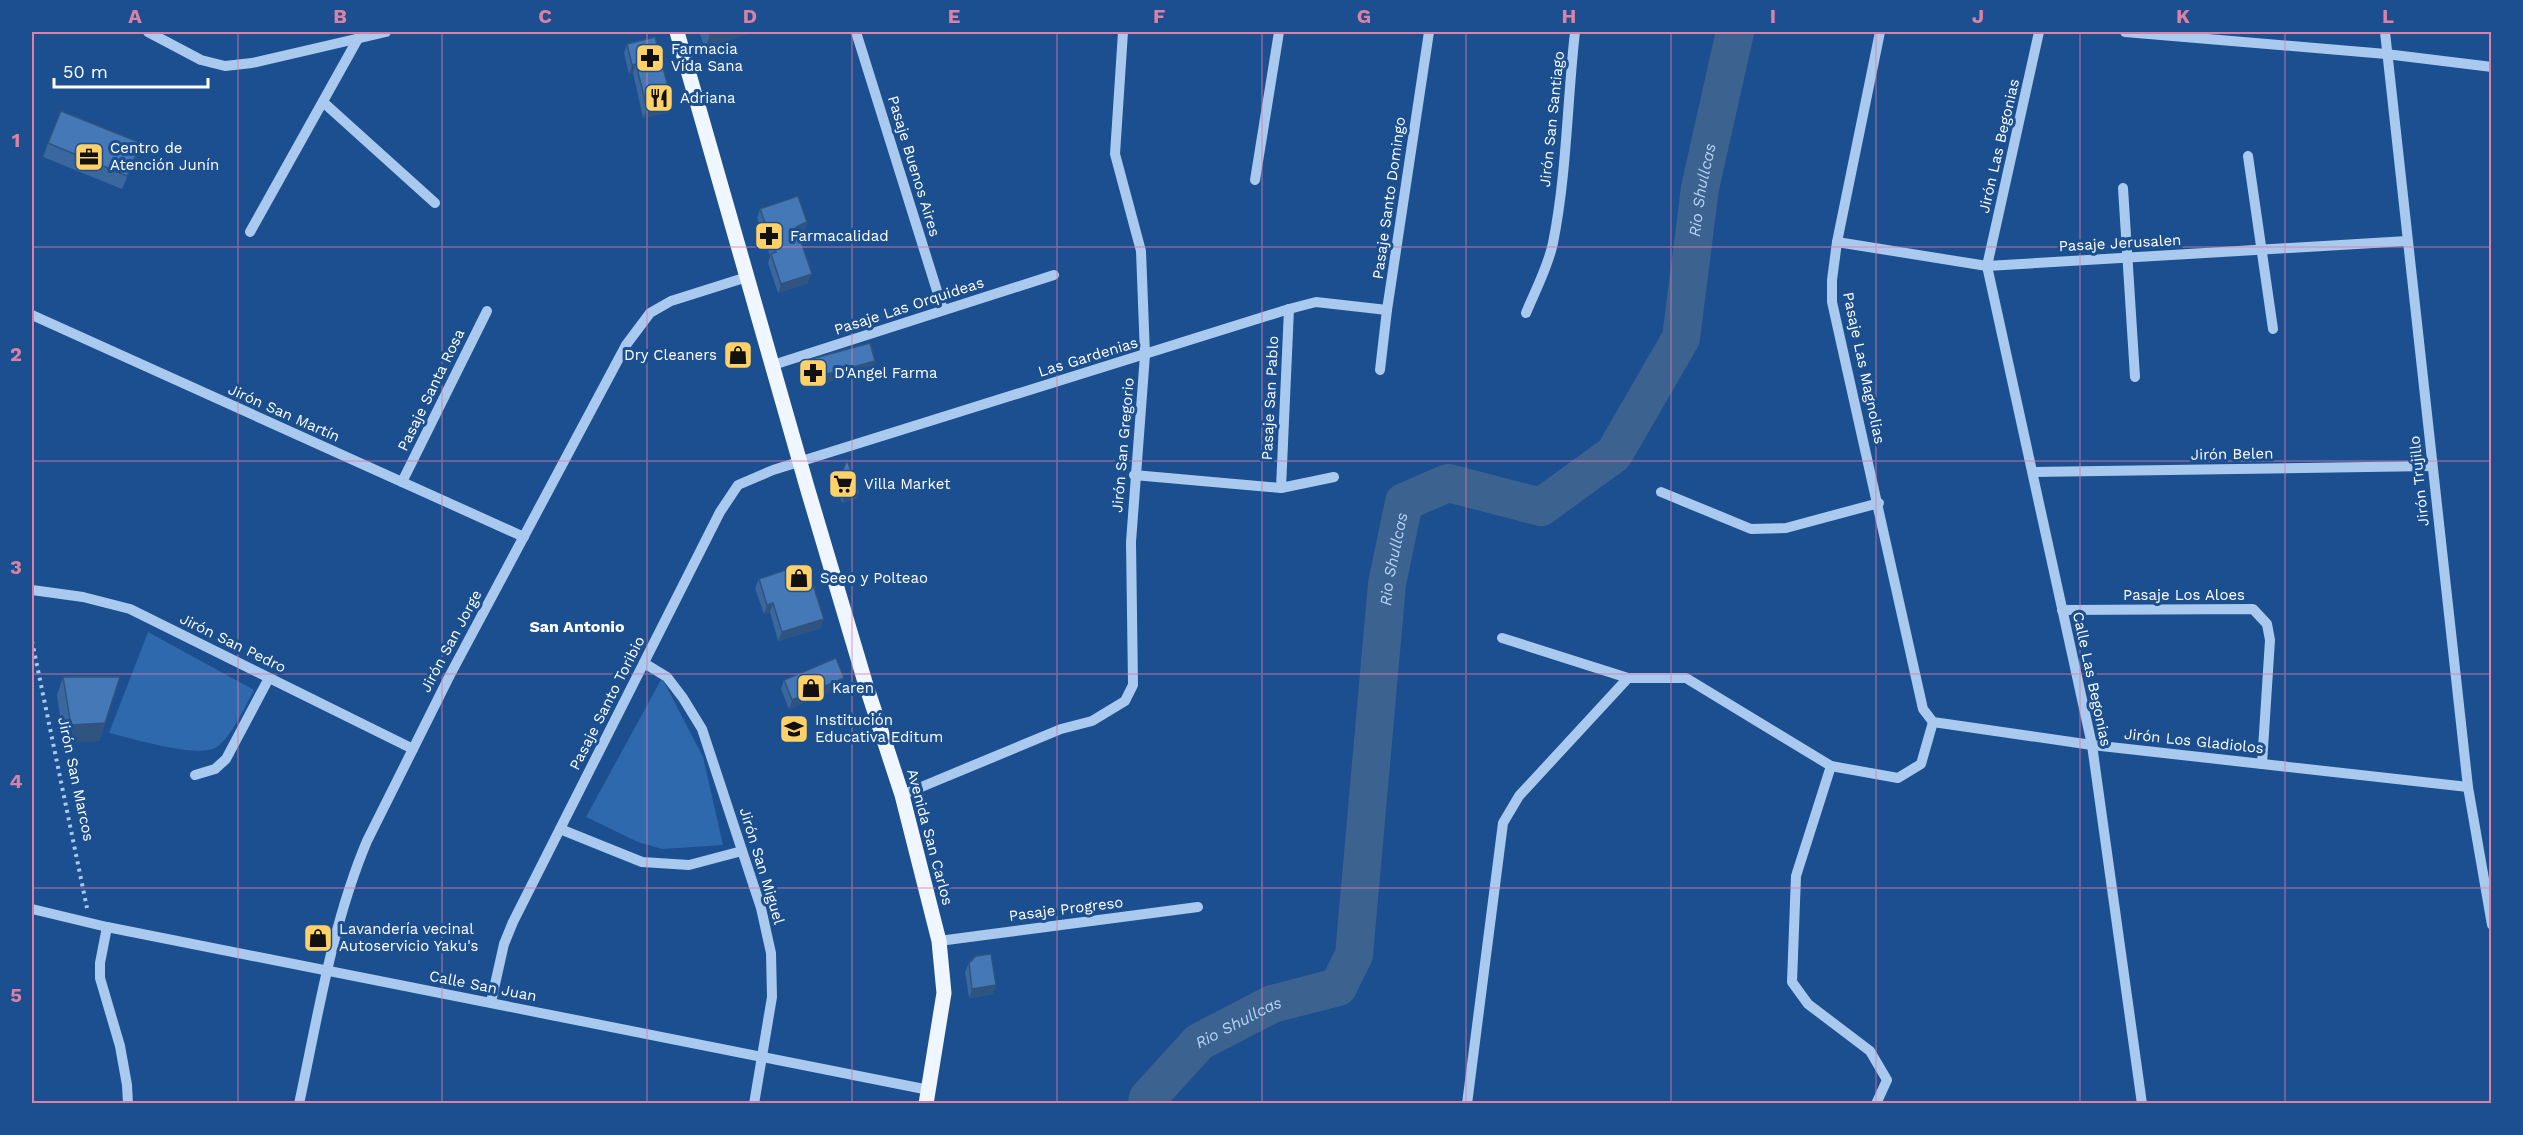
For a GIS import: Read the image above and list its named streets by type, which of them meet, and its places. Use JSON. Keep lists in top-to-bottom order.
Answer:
{
  "streets": {
    "main road": ["Avenida San Carlos"],
    "street": [
      "Jirón San Santiago",
      "Jirón Las Begonias",
      "Pasaje Buenos Aires",
      "Pasaje Santo Domingo",
      "Pasaje Jerusalen",
      "Pasaje Las Orquideas",
      "Las Gardenias",
      "Pasaje Las Magnolias",
      "Pasaje Santa Rosa",
      "Pasaje San Pablo",
      "Jirón San Martín",
      "Jirón San Gregorio",
      "Jirón Belen",
      "Jirón Trujillo",
      "Pasaje Los Aloes",
      "Jirón San Jorge",
      "Jirón San Pedro",
      "Calle Las Begonias",
      "Pasaje Santo Toribio",
      "Jirón Los Gladiolos",
      "Jirón San Miguel",
      "Pasaje Progreso",
      "Calle San Juan"
    ],
    "path": ["Jirón San Marcos"]
  },
  "crossings": [
    ["Jirón Las Begonias", "Pasaje Jerusalen"],
    ["Jirón Las Begonias", "Calle Las Begonias"],
    ["Pasaje Buenos Aires", "Pasaje Las Orquideas"],
    ["Pasaje Santo Domingo", "Las Gardenias"],
    ["Pasaje Jerusalen", "Pasaje Las Magnolias"],
    ["Pasaje Jerusalen", "Jirón Trujillo"],
    ["Pasaje Jerusalen", "Calle Las Begonias"],
    ["Pasaje Las Orquideas", "Avenida San Carlos"],
    ["Las Gardenias", "Pasaje San Pablo"],
    ["Las Gardenias", "Jirón San Gregorio"],
    ["Las Gardenias", "Pasaje Santo Toribio"],
    ["Las Gardenias", "Avenida San Carlos"],
    ["Pasaje Las Magnolias", "Jirón Los Gladiolos"],
    ["Pasaje Santa Rosa", "Jirón San Martín"],
    ["Jirón San Martín", "Jirón San Jorge"],
    ["Jirón San Gregorio", "Avenida San Carlos"],
    ["Jirón Belen", "Jirón Trujillo"],
    ["Jirón Belen", "Calle Las Begonias"],
    ["Jirón Trujillo", "Jirón Los Gladiolos"],
    ["Pasaje Los Aloes", "Calle Las Begonias"],
    ["Pasaje Los Aloes", "Jirón Los Gladiolos"],
    ["Jirón San Jorge", "Jirón San Pedro"],
    ["Jirón San Jorge", "Avenida San Carlos"],
    ["Jirón San Jorge", "Calle San Juan"],
    ["Calle Las Begonias", "Jirón Los Gladiolos"],
    ["Pasaje Santo Toribio", "Avenida San Carlos"],
    ["Pasaje Santo Toribio", "Jirón San Miguel"],
    ["Pasaje Santo Toribio", "Calle San Juan"],
    ["Jirón San Marcos", "Calle San Juan"],
    ["Avenida San Carlos", "Pasaje Progreso"],
    ["Avenida San Carlos", "Calle San Juan"],
    ["Jirón San Miguel", "Calle San Juan"]
  ],
  "districts": ["San Antonio"],
  "water": ["Rio Shullcas"],
  "places": {
    "pharmacy": ["Farmacia Vida Sana", "Farmacalidad", "D'Angel Farma"],
    "restaurant": ["Adriana"],
    "office": ["Centro de Atención Junín"],
    "shop": [
      "Dry Cleaners",
      "Seeo y Polteao",
      "Karen",
      "Lavandería vecinal Autoservicio Yaku's"
    ],
    "supermarket": ["Villa Market"],
    "school or university": ["Institución Educativa Editum"]
  },
  "scale_bar": "50 m",
  "grid": {
    "columns": [
      "A",
      "B",
      "C",
      "D",
      "E",
      "F",
      "G",
      "H",
      "I",
      "J",
      "K",
      "L"
    ],
    "rows": [
      "1",
      "2",
      "3",
      "4",
      "5"
    ]
  }
}
